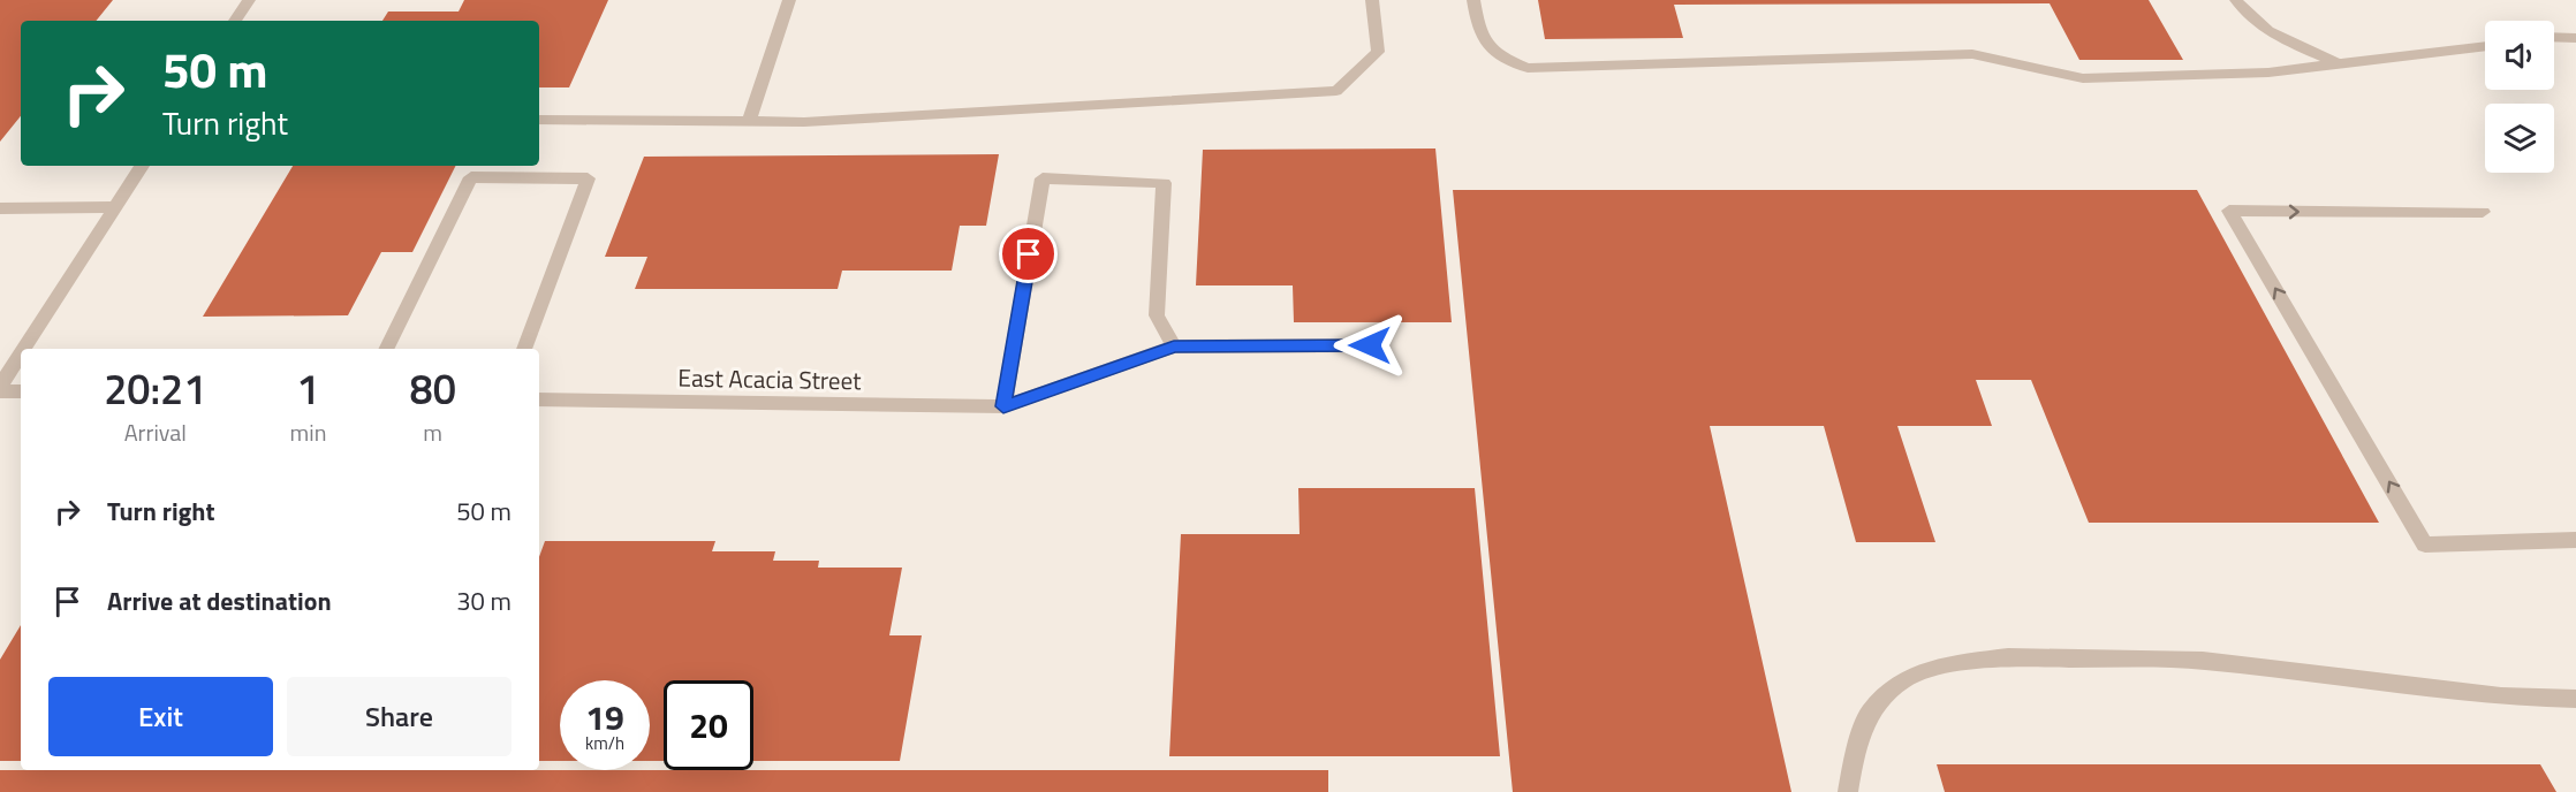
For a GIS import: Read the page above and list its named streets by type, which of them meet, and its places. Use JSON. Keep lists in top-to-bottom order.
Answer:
{
  "streets": {
    "street": ["East Acacia Street"]
  },
  "page": {
    "turn": ["50 m", "Turn right"],
    "eta": [
      "20:21",
      "Arrival",
      "1",
      "min",
      "80",
      "m"
    ],
    "list": [
      {
        "name": "Turn right",
        "value": "50 m"
      },
      {
        "name": "Arrive at destination",
        "value": "30 m"
      }
    ],
    "buttons": ["Exit", "Share"],
    "speed": "19 km/h",
    "limit": "20"
  }
}
